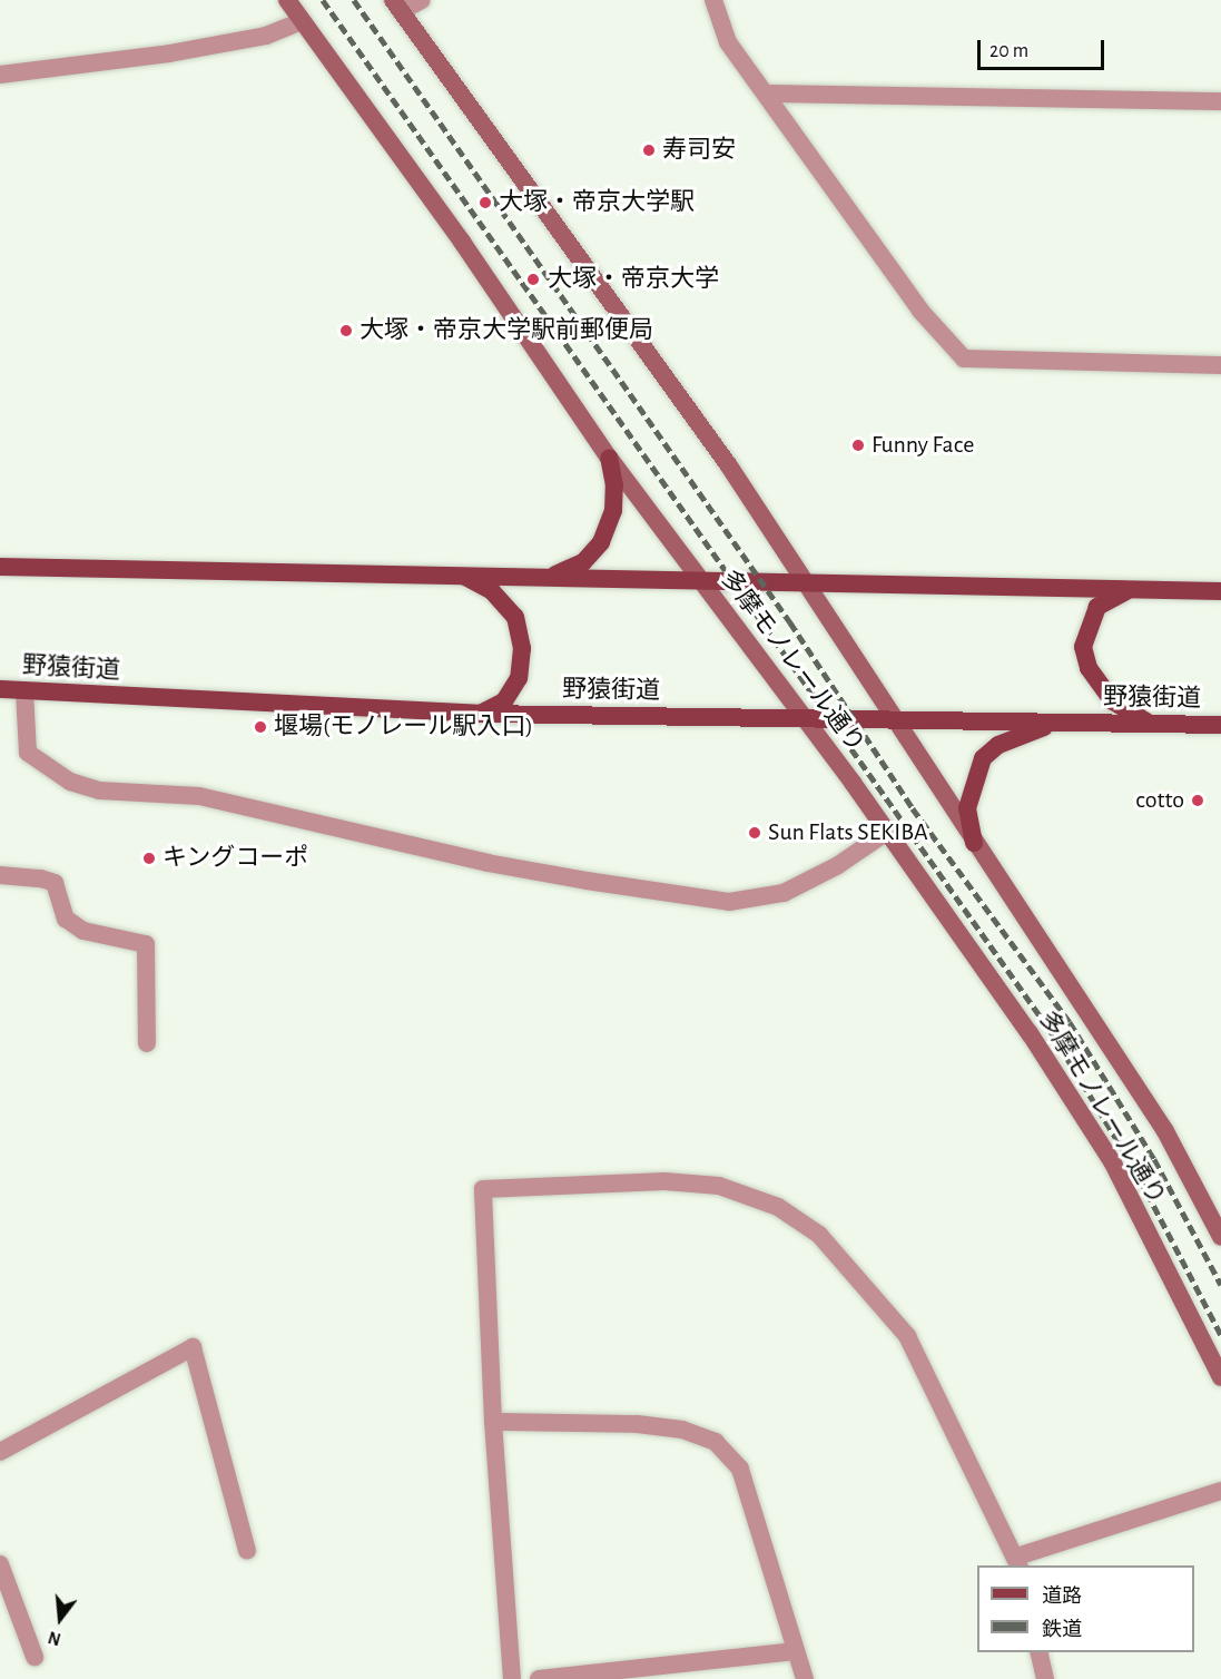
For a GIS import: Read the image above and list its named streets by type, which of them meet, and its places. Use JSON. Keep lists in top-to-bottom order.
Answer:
{
  "streets": {
    "main road": ["多摩モノレール通り", "野猿街道"]
  },
  "crossings": [
    ["多摩モノレール通り", "野猿街道"]
  ],
  "places": [
    "寿司安",
    "大塚・帝京大学駅",
    "大塚・帝京大学",
    "大塚・帝京大学駅前郵便局",
    "Funny Face",
    "堰場(モノレール駅入口)",
    "cotto",
    "Sun Flats SEKIBA",
    "キングコーポ"
  ],
  "legend": ["道路", "鉄道"],
  "scale_bar": "20 m",
  "north": "bottom"
}
